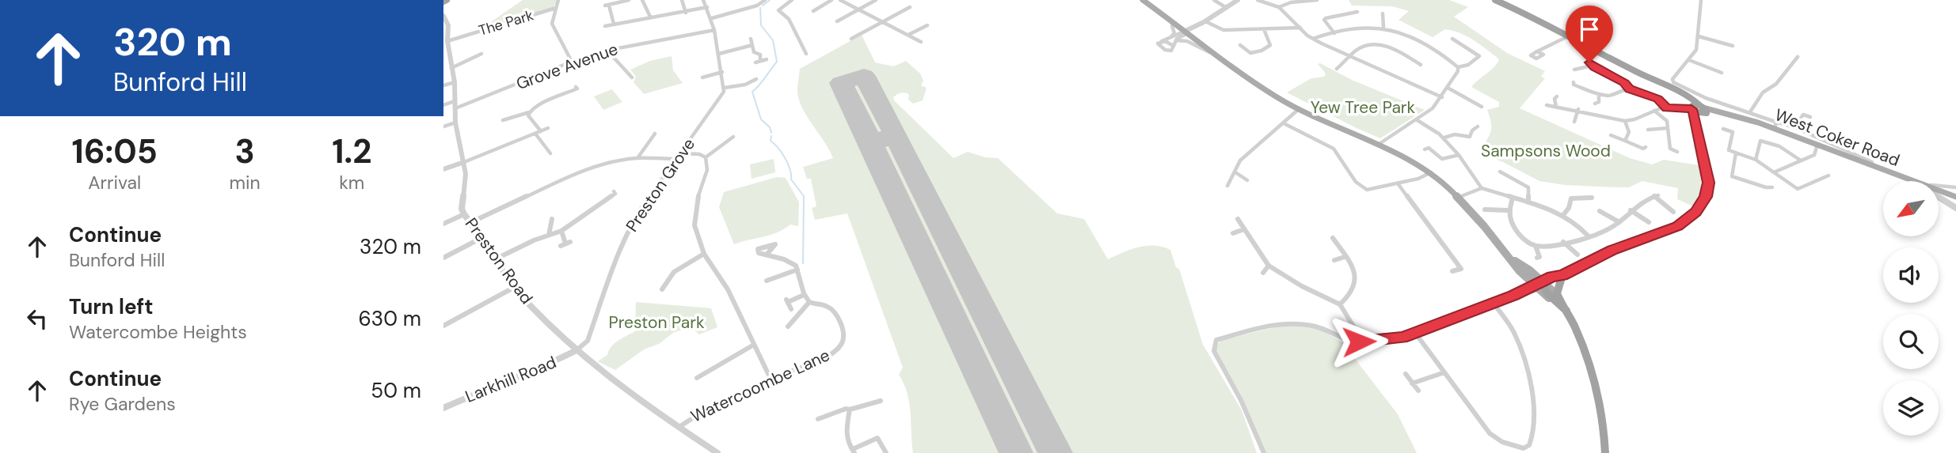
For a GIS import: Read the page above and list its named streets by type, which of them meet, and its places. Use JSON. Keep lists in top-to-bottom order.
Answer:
{
  "streets": {
    "main road": ["West Coker Road"],
    "street": [
      "The Park",
      "Grove Avenue",
      "Preston Grove",
      "Preston Road",
      "Larkhill Road",
      "Watercoombe Lane"
    ]
  },
  "crossings": [
    ["The Park", "Preston Road"],
    ["Grove Avenue", "Preston Road"],
    ["Preston Grove", "Preston Road"],
    ["Preston Grove", "Larkhill Road"],
    ["Preston Road", "Larkhill Road"],
    ["Preston Road", "Watercoombe Lane"]
  ],
  "parks": ["Yew Tree Park", "Sampsons Wood", "Preston Park"],
  "north": "bottom left",
  "page": {
    "turn": ["320 m", "Bunford Hill"],
    "eta": [
      "16:05",
      "Arrival",
      "3",
      "min",
      "1.2",
      "km"
    ],
    "list": [
      {
        "name": "Continue",
        "note": "Bunford Hill",
        "value": "320 m"
      },
      {
        "name": "Turn left",
        "note": "Watercombe Heights",
        "value": "630 m"
      },
      {
        "name": "Continue",
        "note": "Rye Gardens",
        "value": "50 m"
      }
    ]
  }
}
